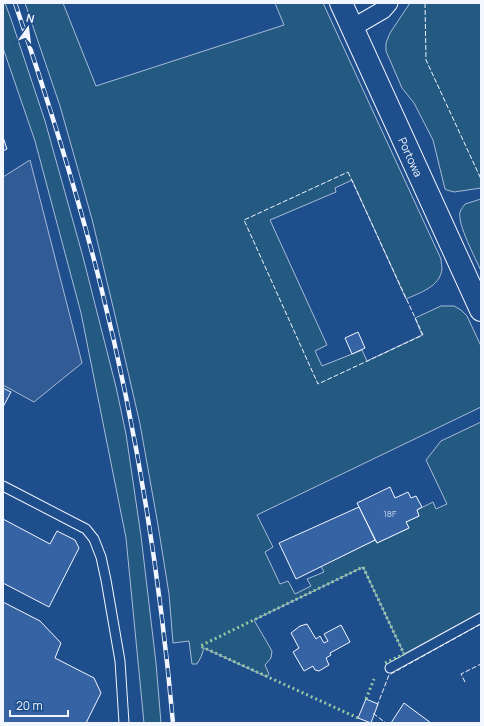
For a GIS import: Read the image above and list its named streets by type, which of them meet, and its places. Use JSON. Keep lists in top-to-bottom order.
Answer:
{
  "streets": {
    "main road": ["Portowa"]
  },
  "house_numbers": ["18F"],
  "scale_bar": "20 m",
  "north": "top"
}
